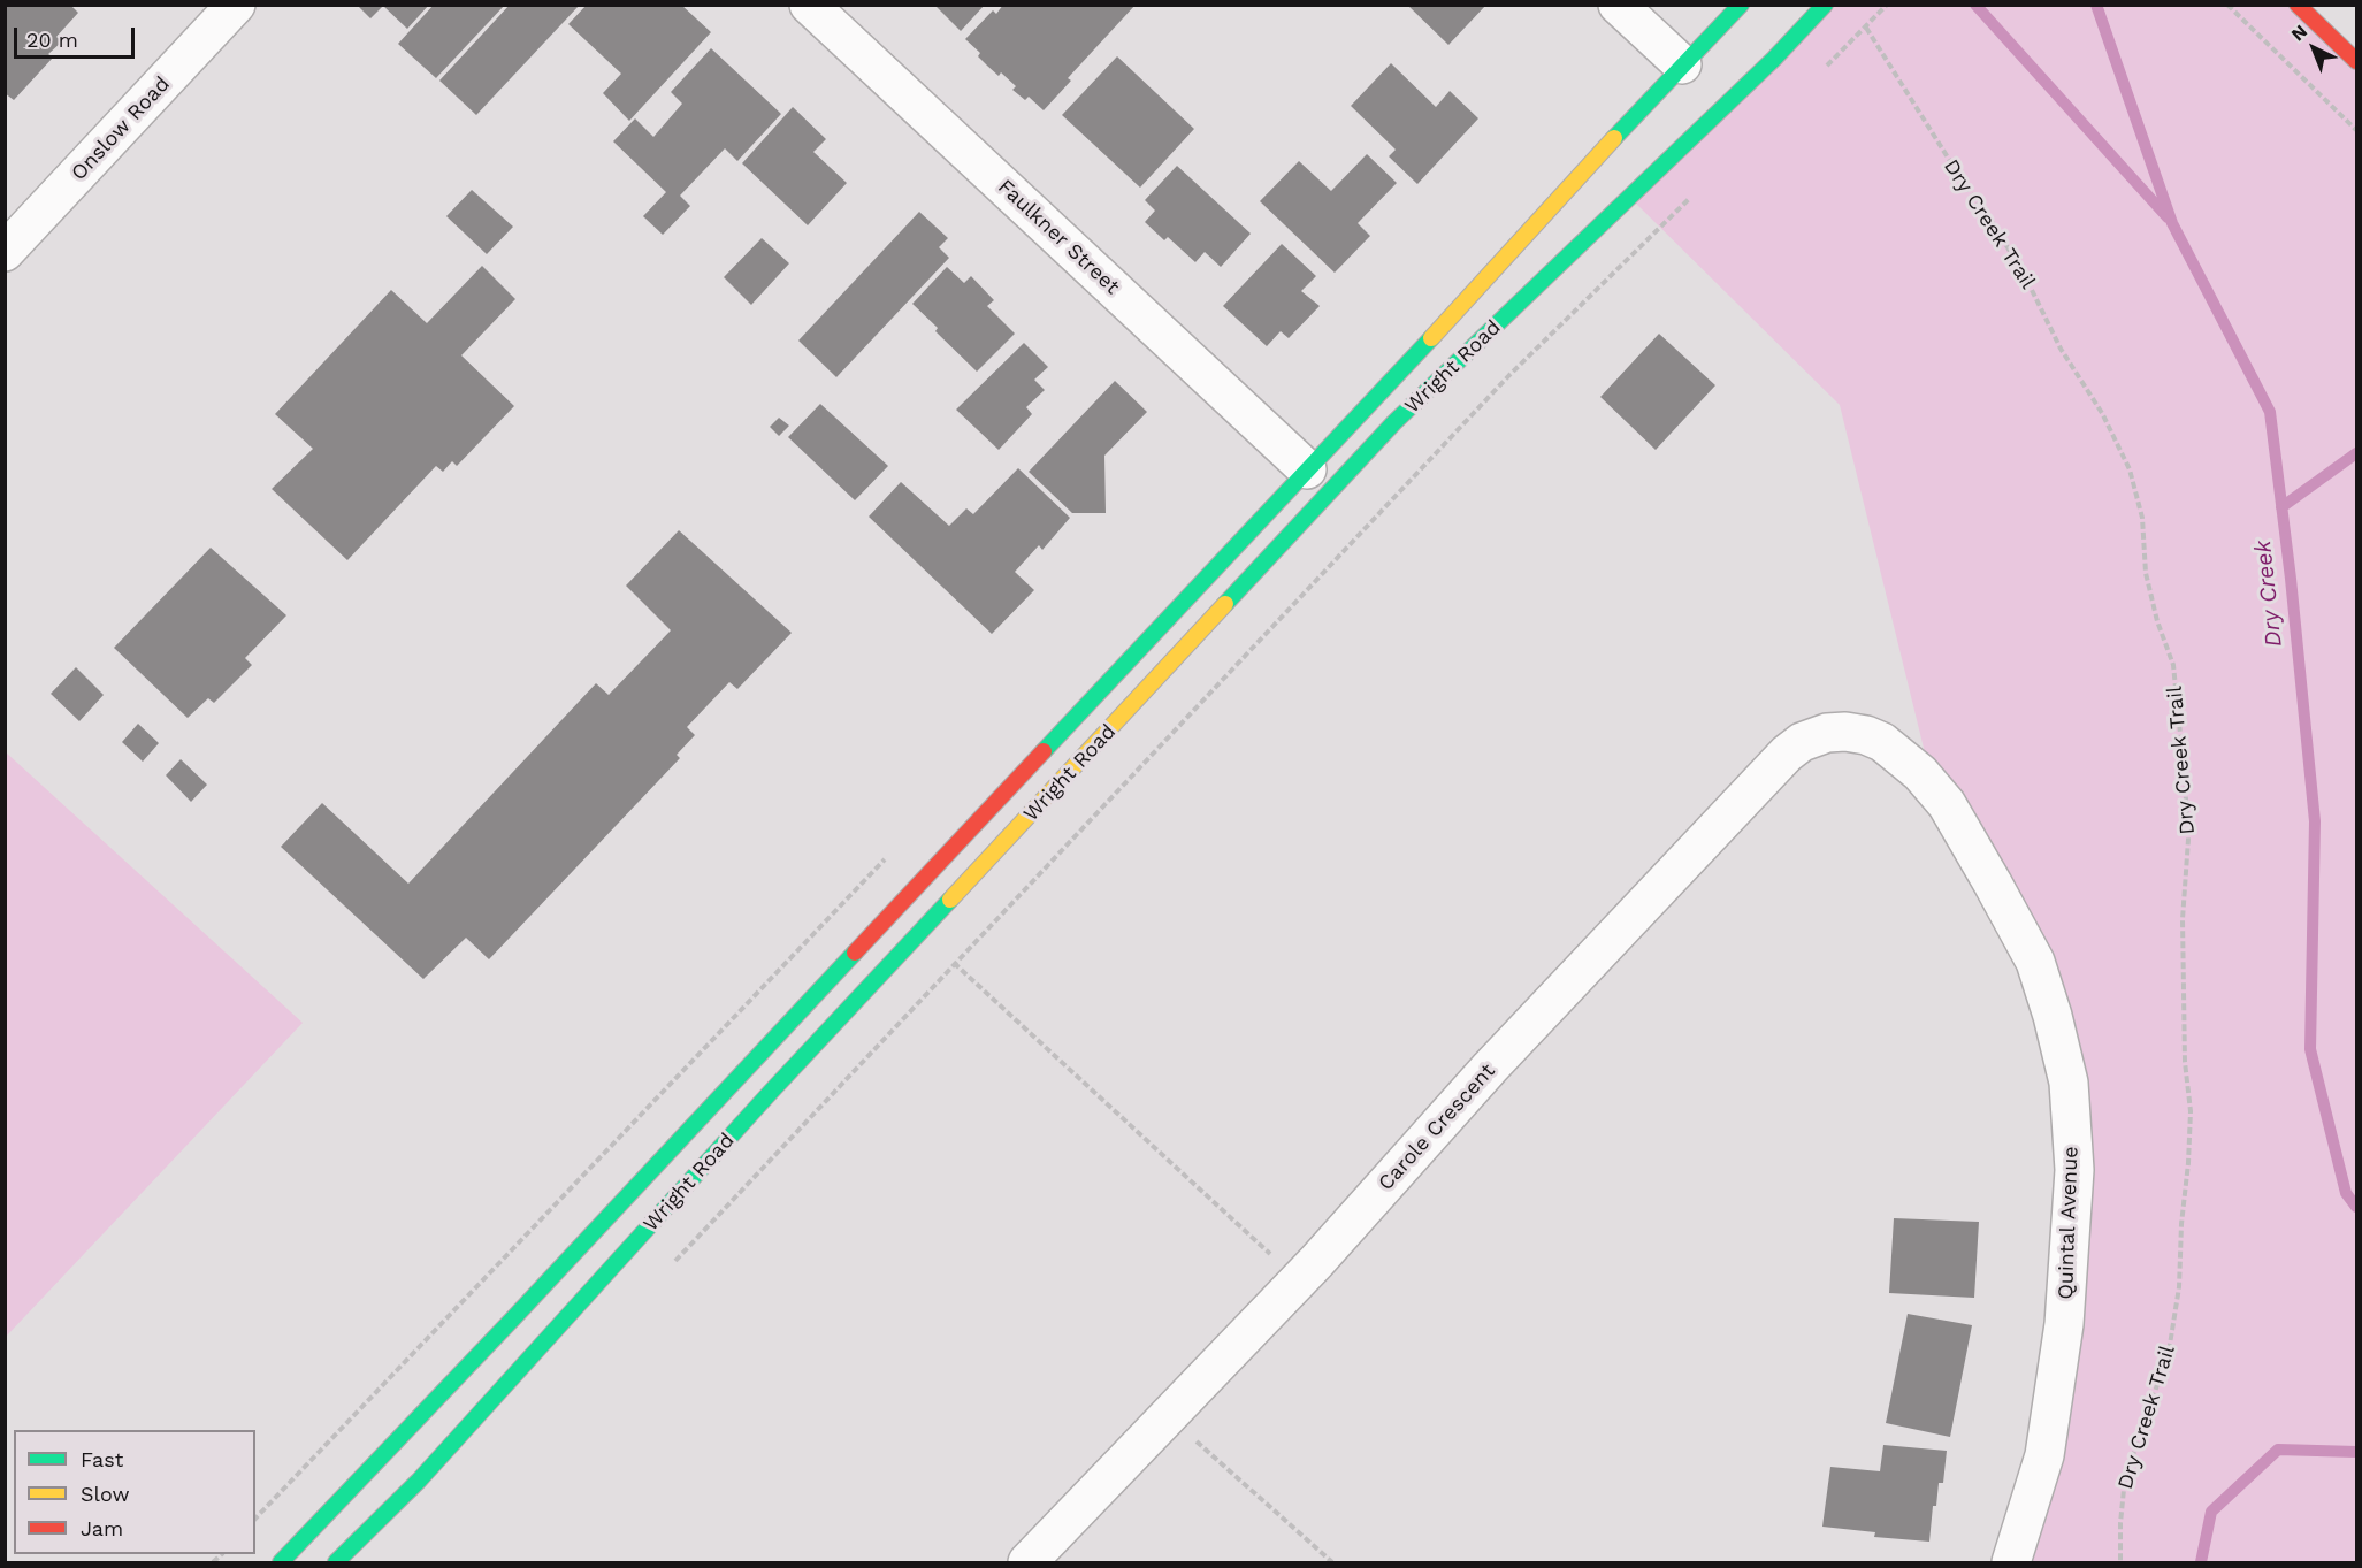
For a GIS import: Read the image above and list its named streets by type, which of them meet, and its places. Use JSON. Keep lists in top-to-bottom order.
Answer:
{
  "streets": {
    "main road": ["Wright Road"],
    "street": [
      "Onslow Road",
      "Faulkner Street",
      "Carole Crescent",
      "Quintal Avenue"
    ],
    "path": ["Dry Creek Trail"]
  },
  "crossings": [
    ["Faulkner Street", "Wright Road"],
    ["Carole Crescent", "Quintal Avenue"]
  ],
  "water": ["Dry Creek"],
  "legend": ["Fast", "Slow", "Jam"],
  "scale_bar": "20 m",
  "north": "top left"
}
